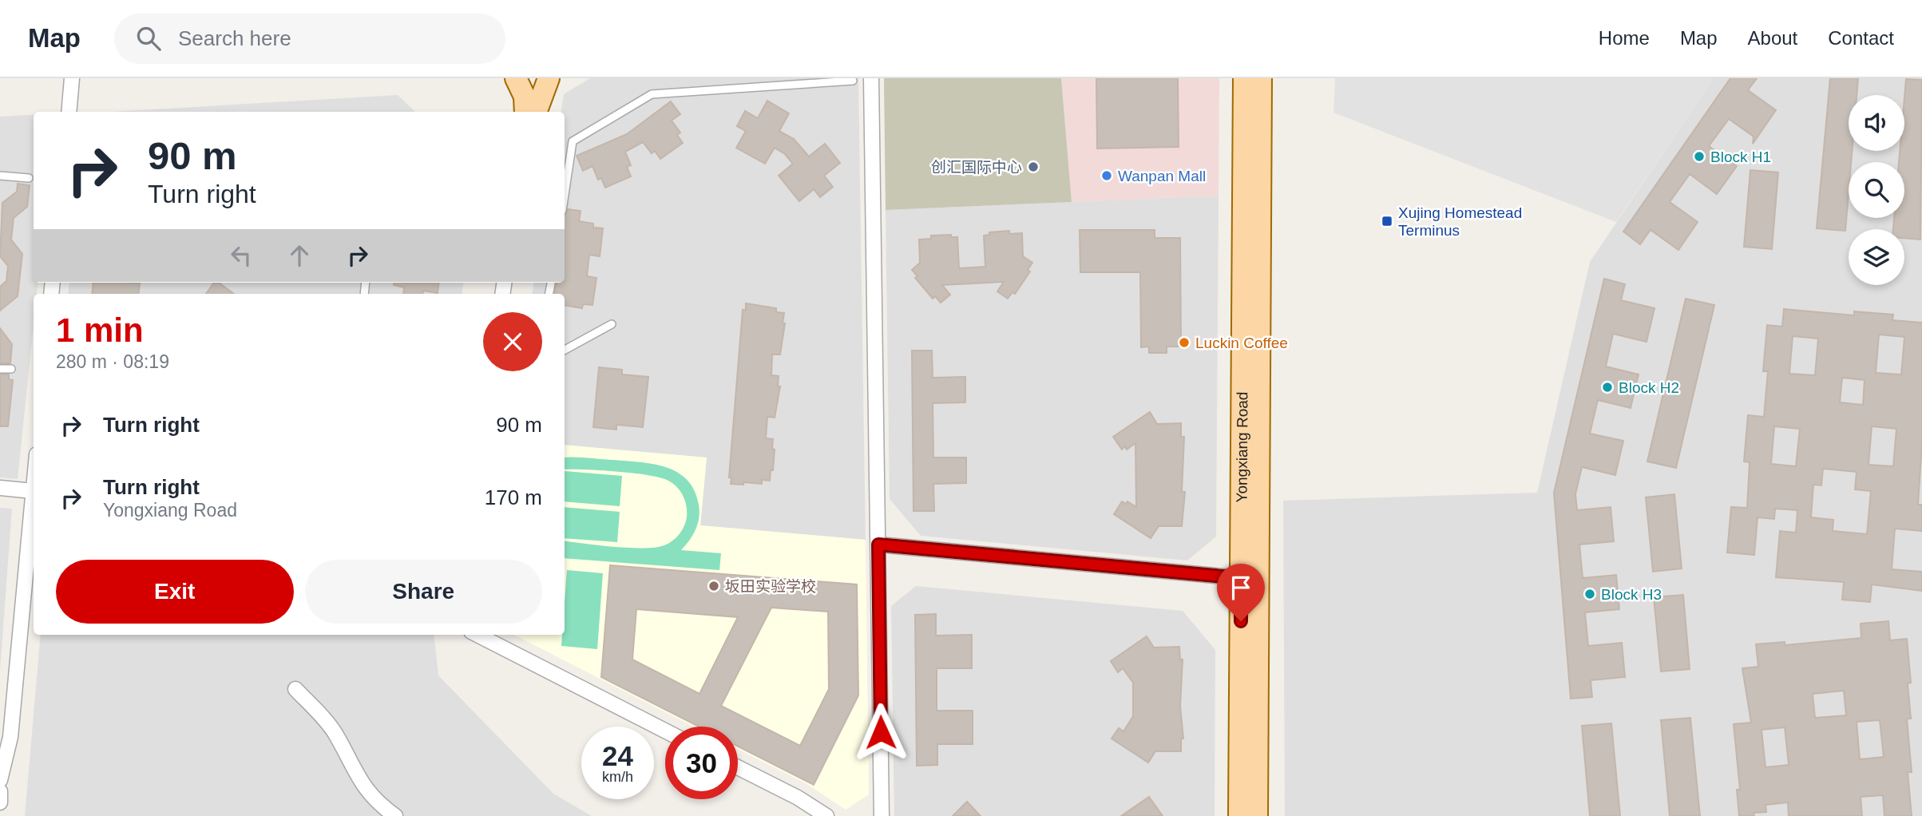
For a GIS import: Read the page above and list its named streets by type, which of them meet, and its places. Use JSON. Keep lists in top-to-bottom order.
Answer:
{
  "streets": {
    "main road": ["Yongxiang Road"]
  },
  "places": {
    "other": [
      "Block H1",
      "创汇国际中心",
      "Wanpan Mall",
      "Luckin Coffee",
      "Block H2",
      "坂田实验学校",
      "Block H3"
    ],
    "transit": ["Xujing Homestead Terminus"]
  },
  "page": {
    "header": "Map",
    "search": "Search here",
    "nav": [
      "Home",
      "Map",
      "About",
      "Contact"
    ],
    "turn": ["90 m", "Turn right"],
    "heading": ["1 min", "280 m · 08:19"],
    "list": [
      {
        "name": "Turn right",
        "value": "90 m"
      },
      {
        "name": "Turn right",
        "note": "Yongxiang Road",
        "value": "170 m"
      }
    ],
    "buttons": ["Exit", "Share"],
    "speed": "24 km/h",
    "limit": "30"
  }
}
